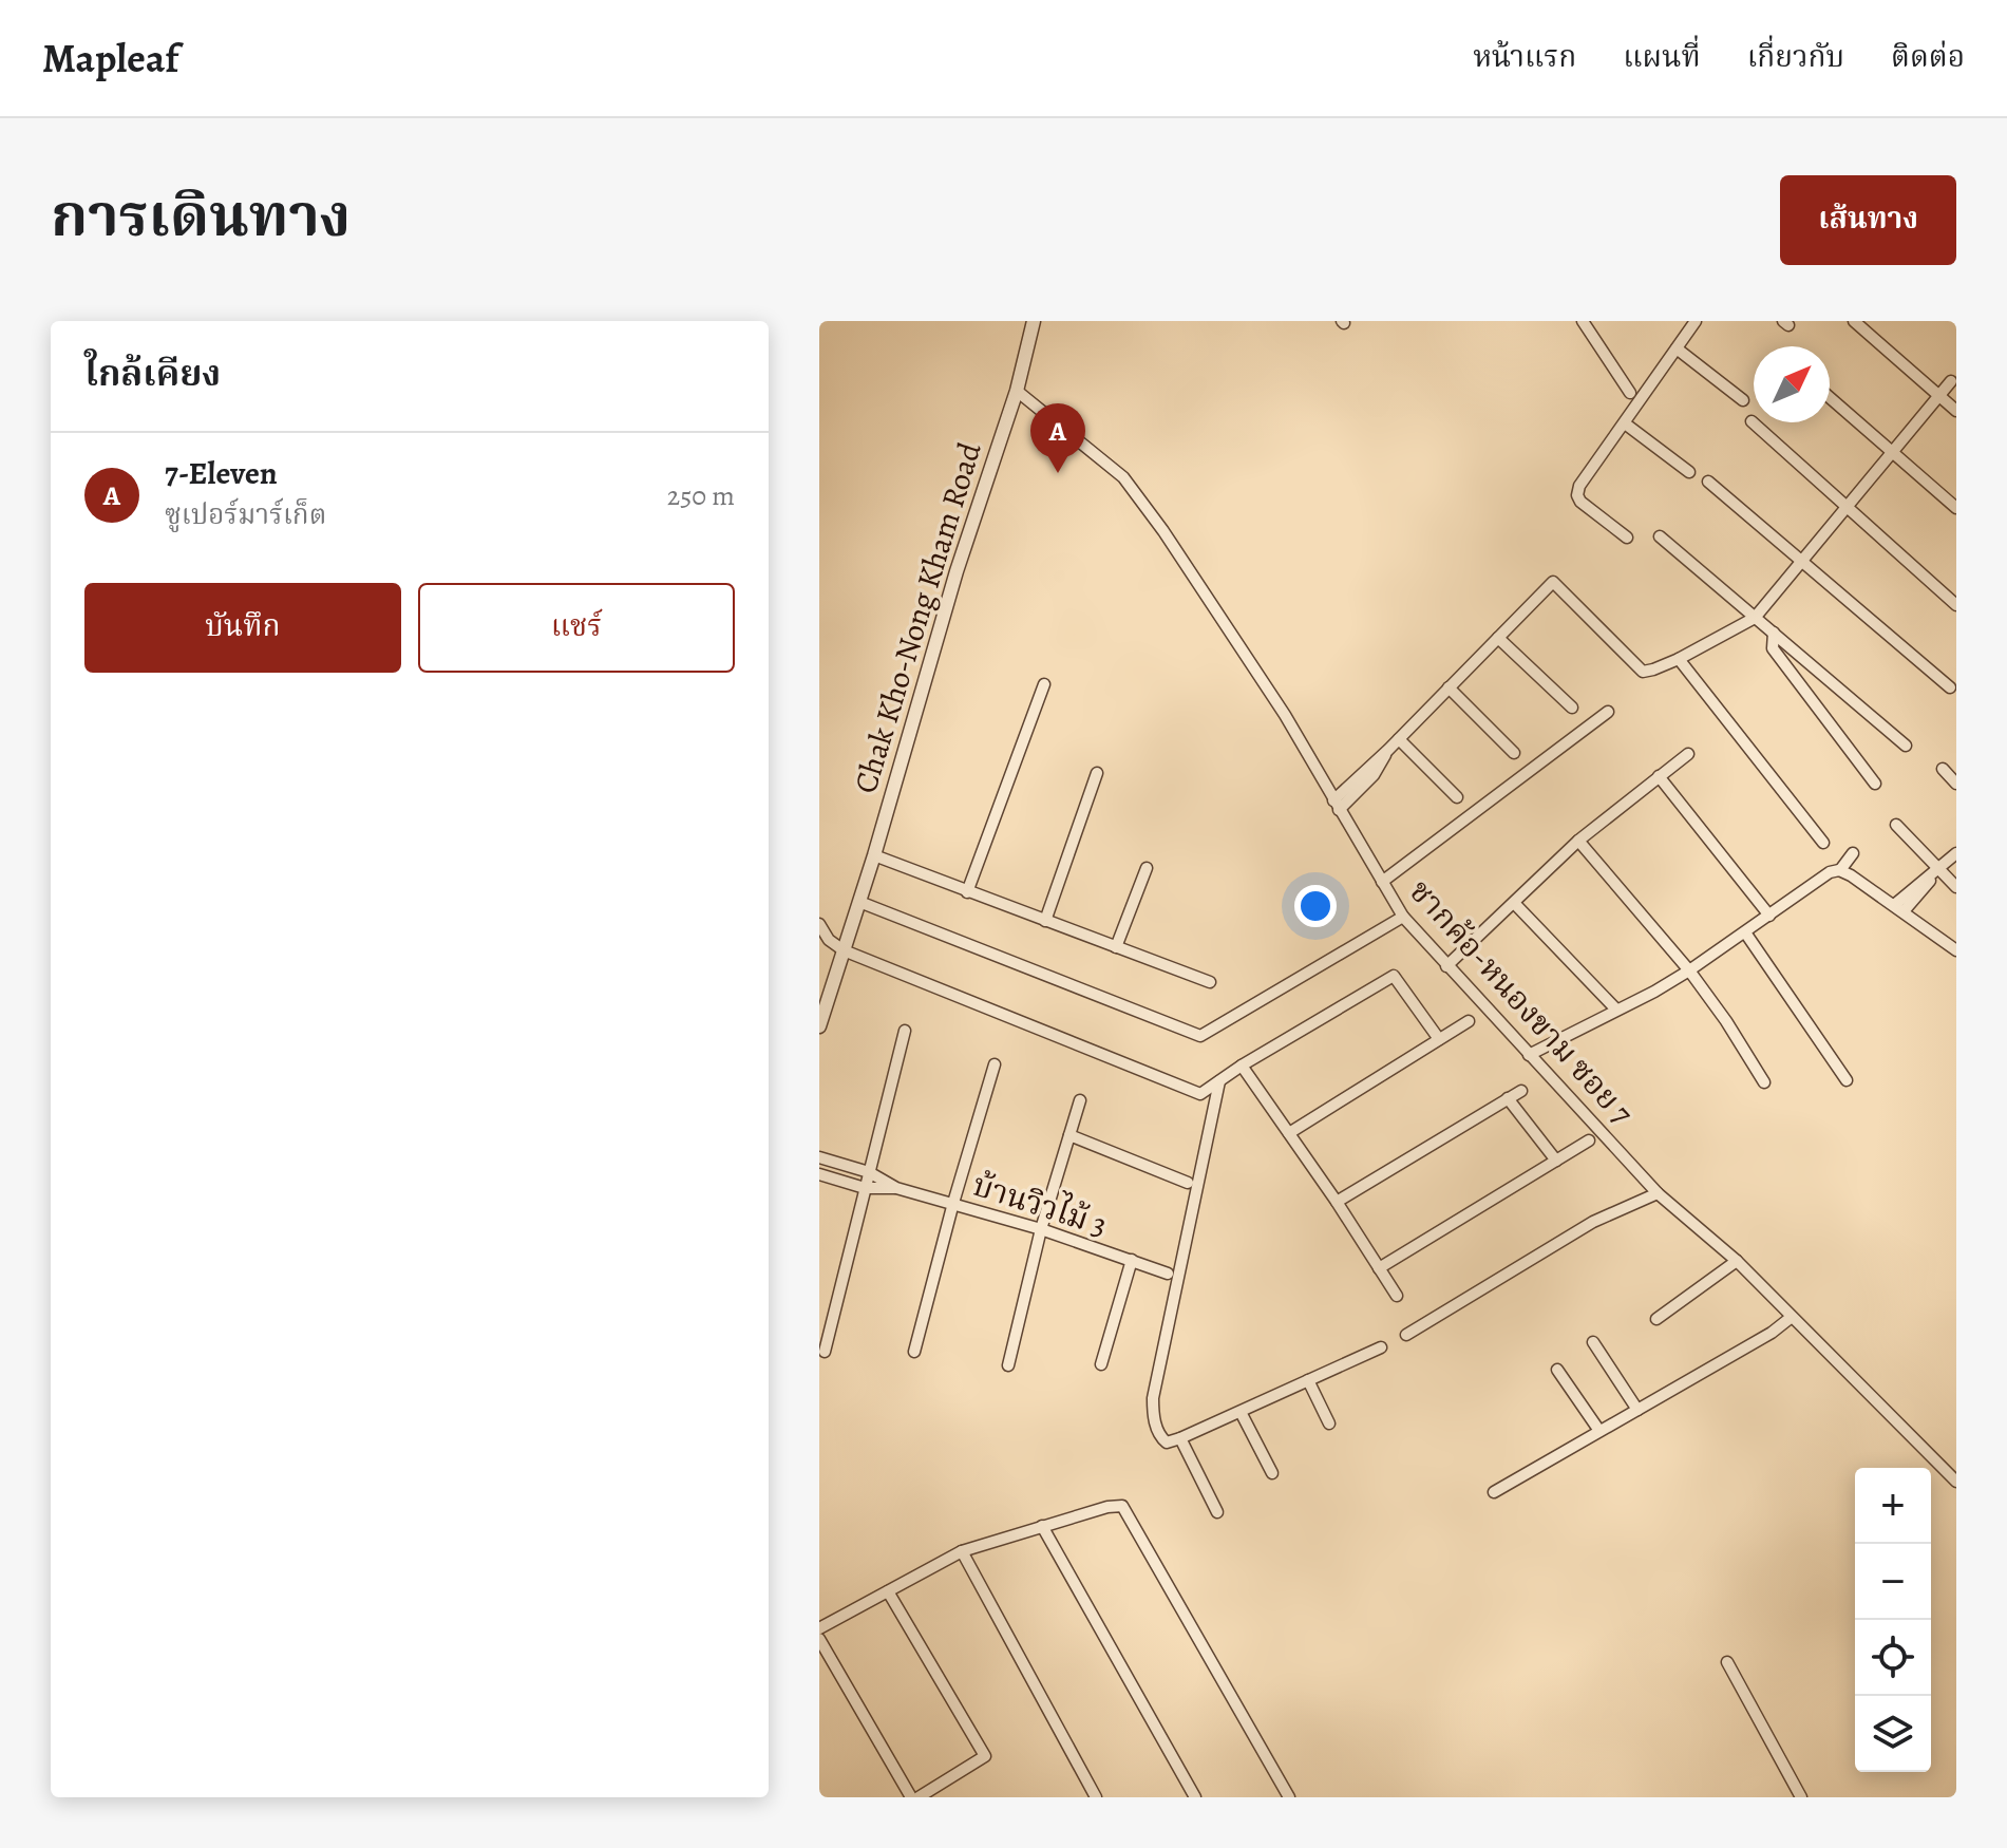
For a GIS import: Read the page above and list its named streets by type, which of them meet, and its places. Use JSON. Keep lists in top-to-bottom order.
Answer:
{
  "streets": {
    "street": ["Chak Kho-Nong Kham Road", "ชากค้อ-หนองขาม ซอย 7", "บ้านวิวไม้ 3"]
  },
  "crossings": [
    ["Chak Kho-Nong Kham Road", "ชากค้อ-หนองขาม ซอย 7"]
  ],
  "north": "top right",
  "page": {
    "header": "Mapleaf",
    "nav": [
      "หน้าแรก",
      "แผนที่",
      "เกี่ยวกับ",
      "ติดต่อ"
    ],
    "title": "การเดินทาง",
    "buttons": [
      "เส้นทาง",
      ["บันทึก", "แชร์"]
    ],
    "heading": "ใกล้เคียง",
    "pins": "A",
    "list": [
      {
        "mark": "A",
        "name": "7-Eleven",
        "note": "ซูเปอร์มาร์เก็ต",
        "value": "250 m"
      }
    ],
    "map_buttons": ["+", "−"]
  }
}
